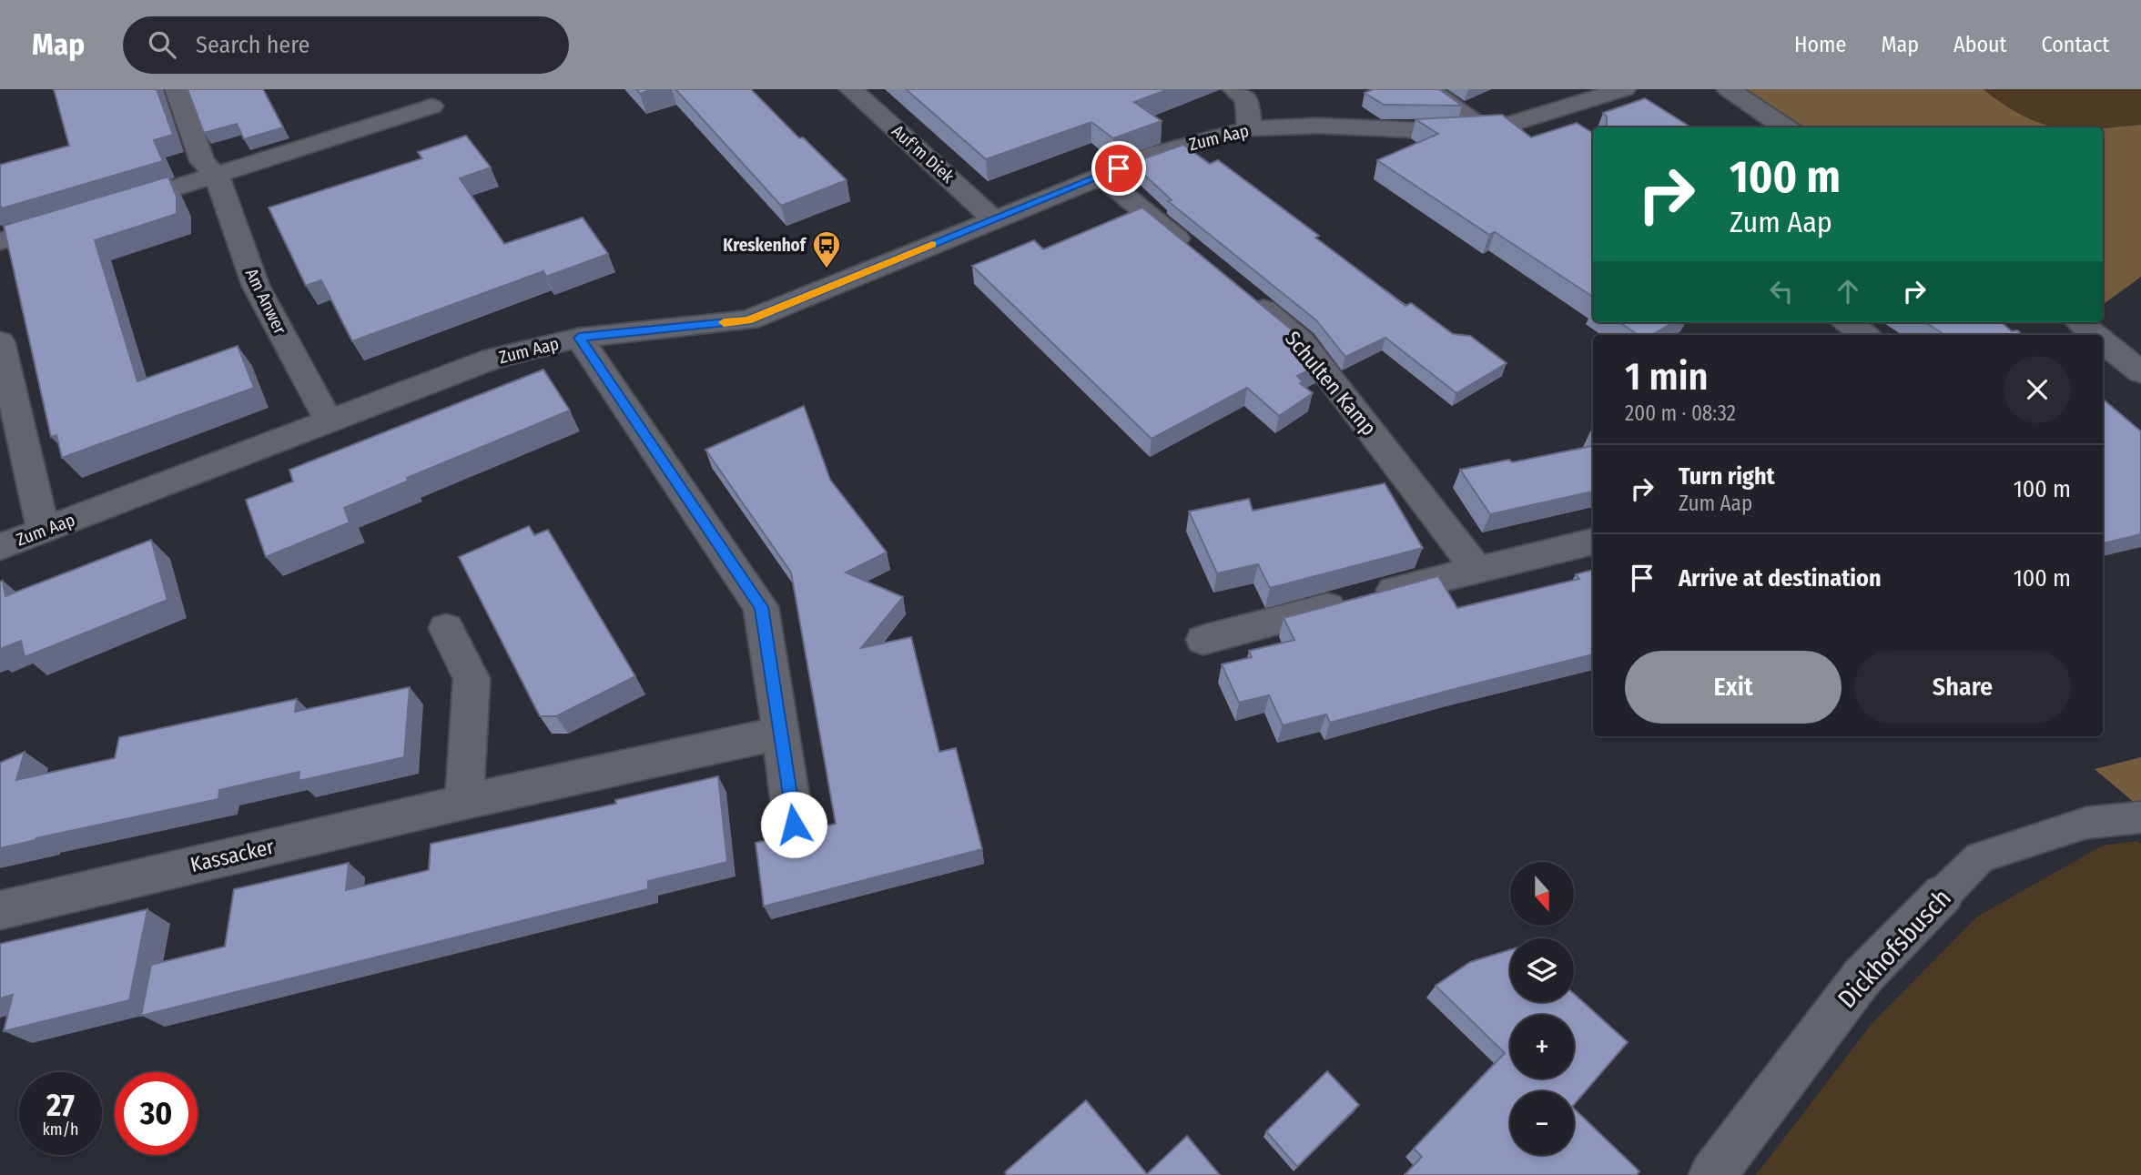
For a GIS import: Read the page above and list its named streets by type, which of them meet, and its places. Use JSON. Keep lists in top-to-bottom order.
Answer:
{
  "streets": {
    "street": [
      "Zum Aap",
      "Auf'm Diek",
      "Am Anwer",
      "Schulten Kamp",
      "Kassacker",
      "Dickhofsbusch"
    ]
  },
  "crossings": [
    ["Zum Aap", "Auf'm Diek"],
    ["Zum Aap", "Am Anwer"]
  ],
  "places": {
    "bus stop": ["Kreskenhof"]
  },
  "north": "bottom",
  "page": {
    "header": "Map",
    "search": "Search here",
    "nav": [
      "Home",
      "Map",
      "About",
      "Contact"
    ],
    "turn": ["100 m", "Zum Aap"],
    "heading": ["1 min", "200 m · 08:32"],
    "list": [
      {
        "name": "Turn right",
        "note": "Zum Aap",
        "value": "100 m"
      },
      {
        "name": "Arrive at destination",
        "value": "100 m"
      }
    ],
    "buttons": ["Exit", "Share"],
    "map_buttons": ["+", "−"],
    "speed": "27 km/h",
    "limit": "30"
  }
}
